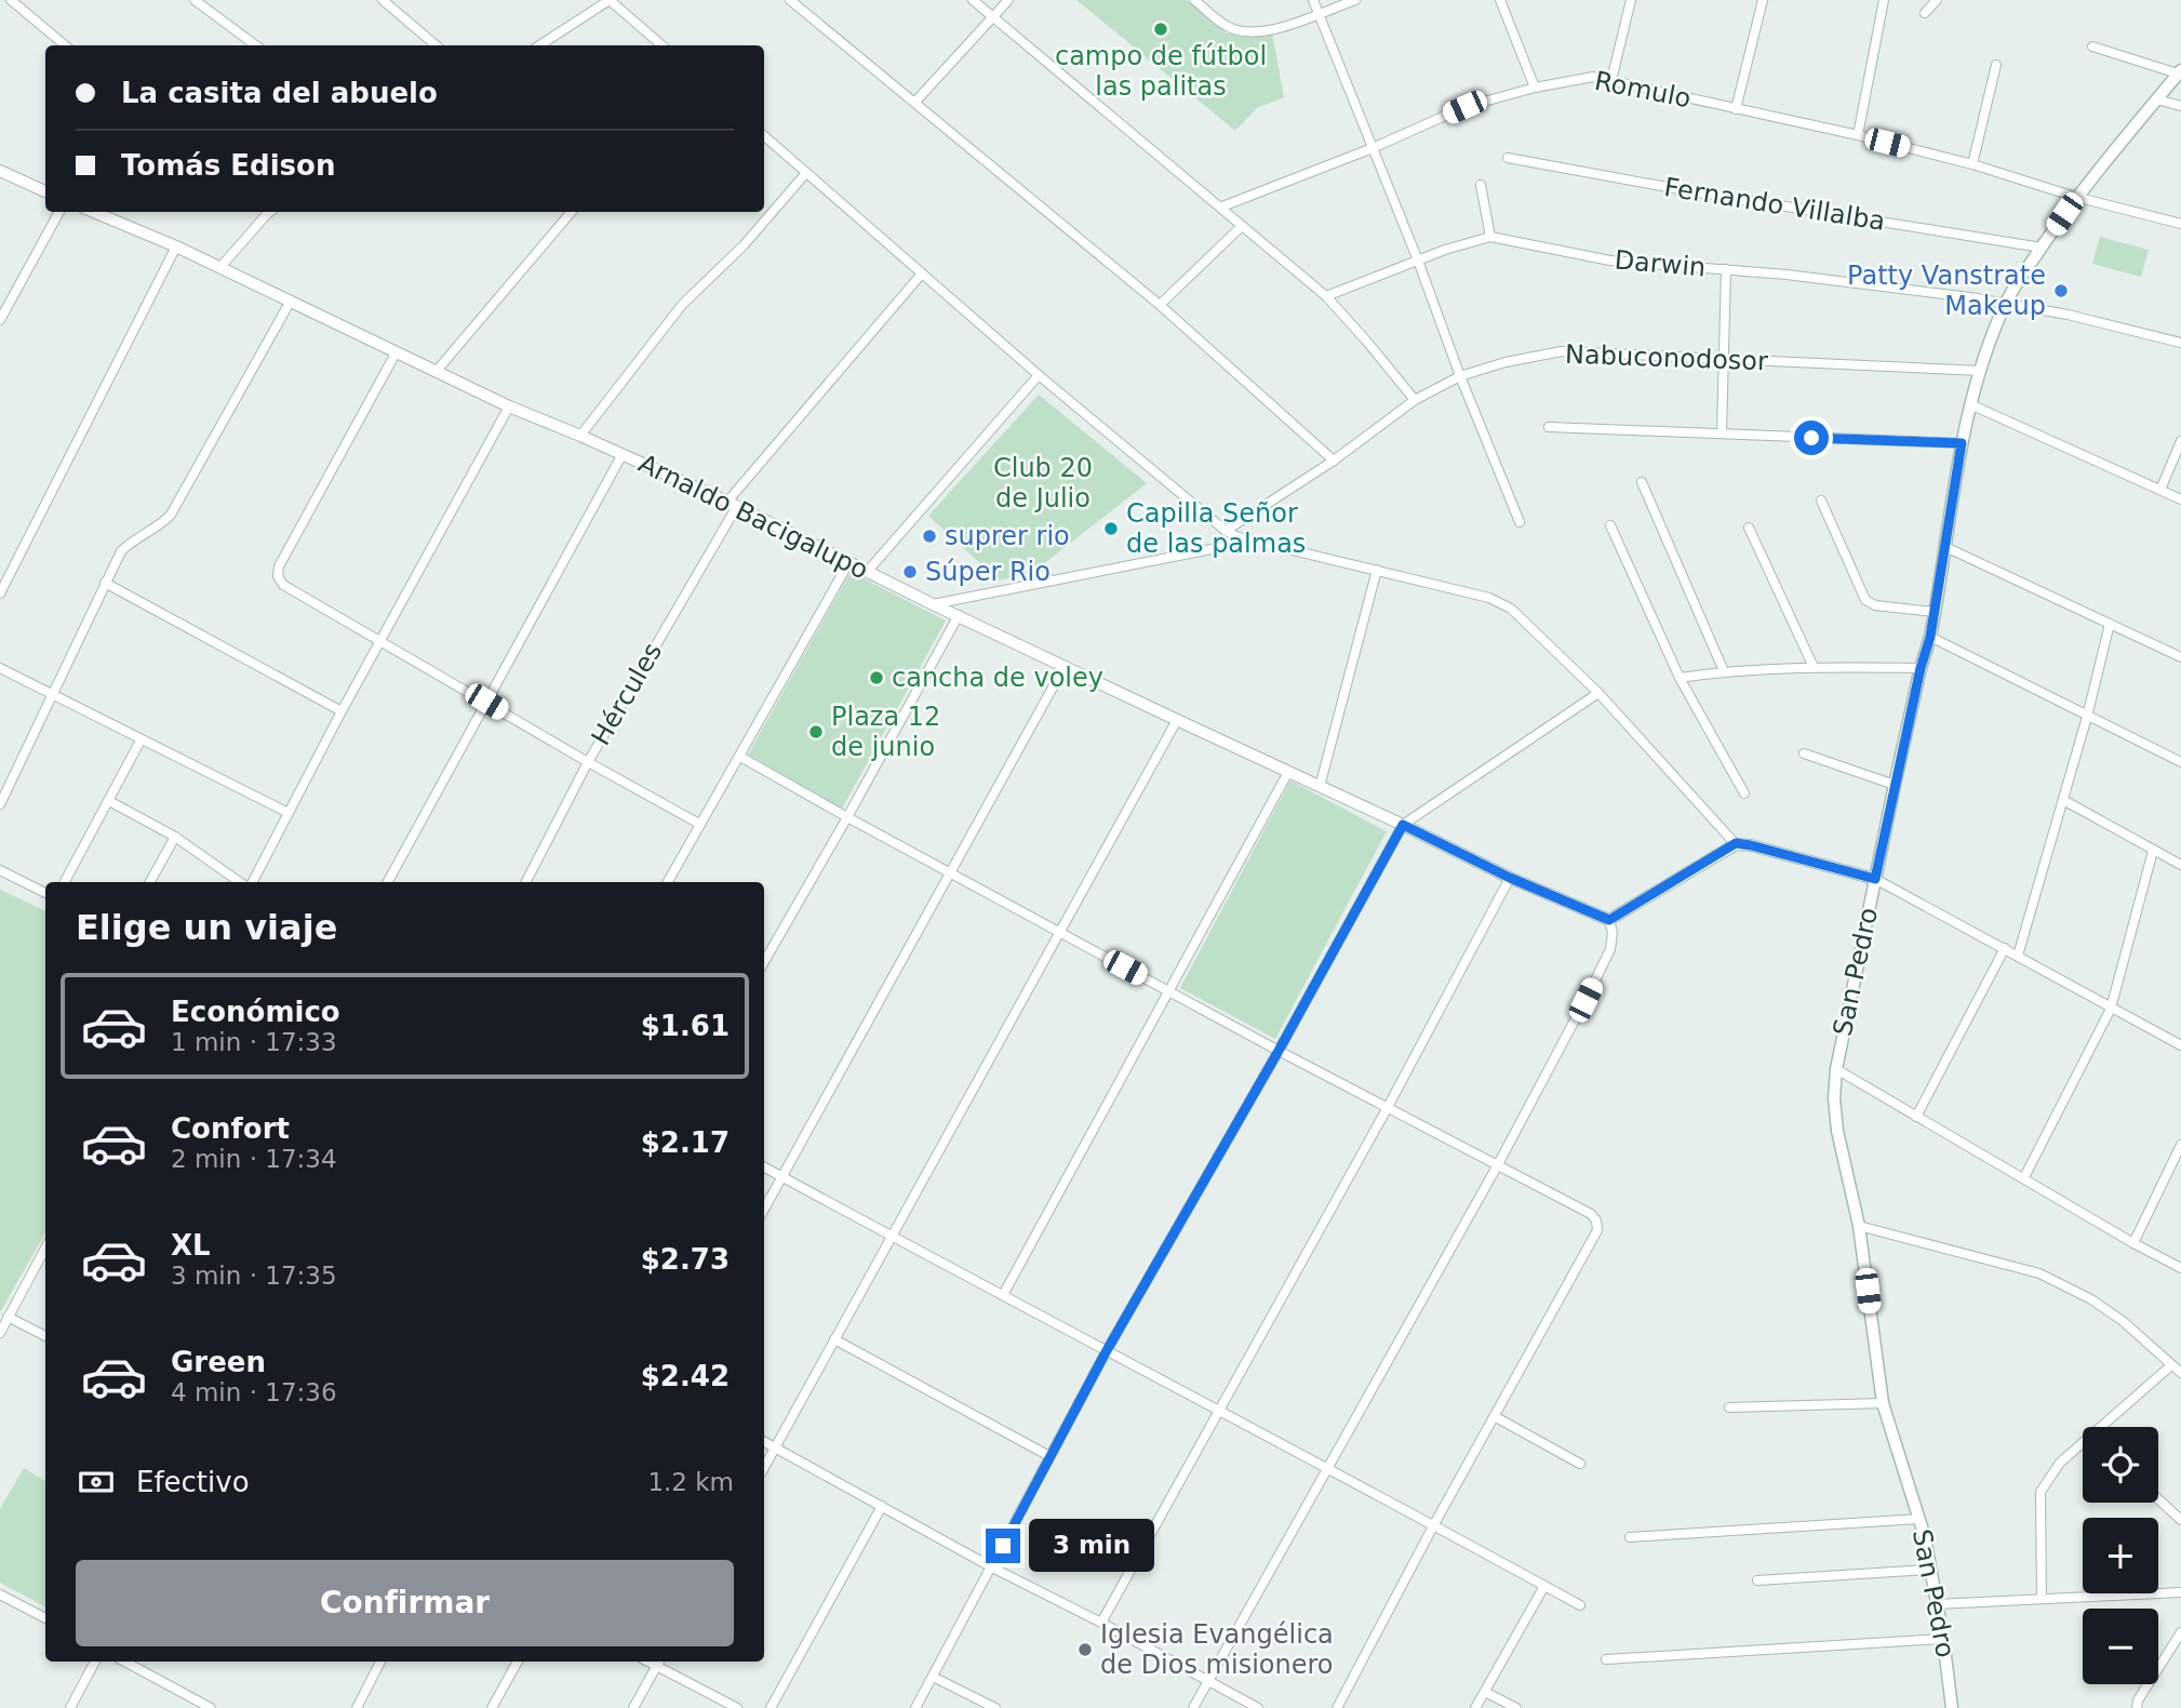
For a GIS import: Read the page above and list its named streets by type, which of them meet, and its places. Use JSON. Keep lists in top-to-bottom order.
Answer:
{
  "streets": {
    "main road": ["San Pedro"],
    "street": [
      "Romulo",
      "Fernando Villalba",
      "Darwin",
      "Nabuconodosor",
      "Arnaldo Bacigalupo",
      "Hércules"
    ]
  },
  "crossings": [
    ["Romulo", "San Pedro"],
    ["Fernando Villalba", "San Pedro"],
    ["Darwin", "San Pedro"],
    ["Nabuconodosor", "San Pedro"],
    ["Arnaldo Bacigalupo", "Hércules"]
  ],
  "parks": ["Club 20 de Julio"],
  "places": [
    "campo de fútbol las palitas",
    "Patty Vanstrate Makeup",
    "Capilla Señor de las palmas",
    "suprer rio",
    "Súper Rio",
    "cancha de voley",
    "Plaza 12 de junio",
    "Iglesia Evangélica de Dios misionero"
  ],
  "page": {
    "banner": ["La casita del abuelo", "Tomás Edison"],
    "heading": "Elige un viaje",
    "list": [
      {
        "name": "Económico",
        "note": "1 min · 17:33",
        "value": "$1.61"
      },
      {
        "name": "Confort",
        "note": "2 min · 17:34",
        "value": "$2.17"
      },
      {
        "name": "XL",
        "note": "3 min · 17:35",
        "value": "$2.73"
      },
      {
        "name": "Green",
        "note": "4 min · 17:36",
        "value": "$2.42"
      }
    ],
    "map_buttons": ["+", "−"],
    "pay": ["Efectivo", "1.2 km"],
    "bubble": "3 min",
    "buttons": "Confirmar"
  }
}
